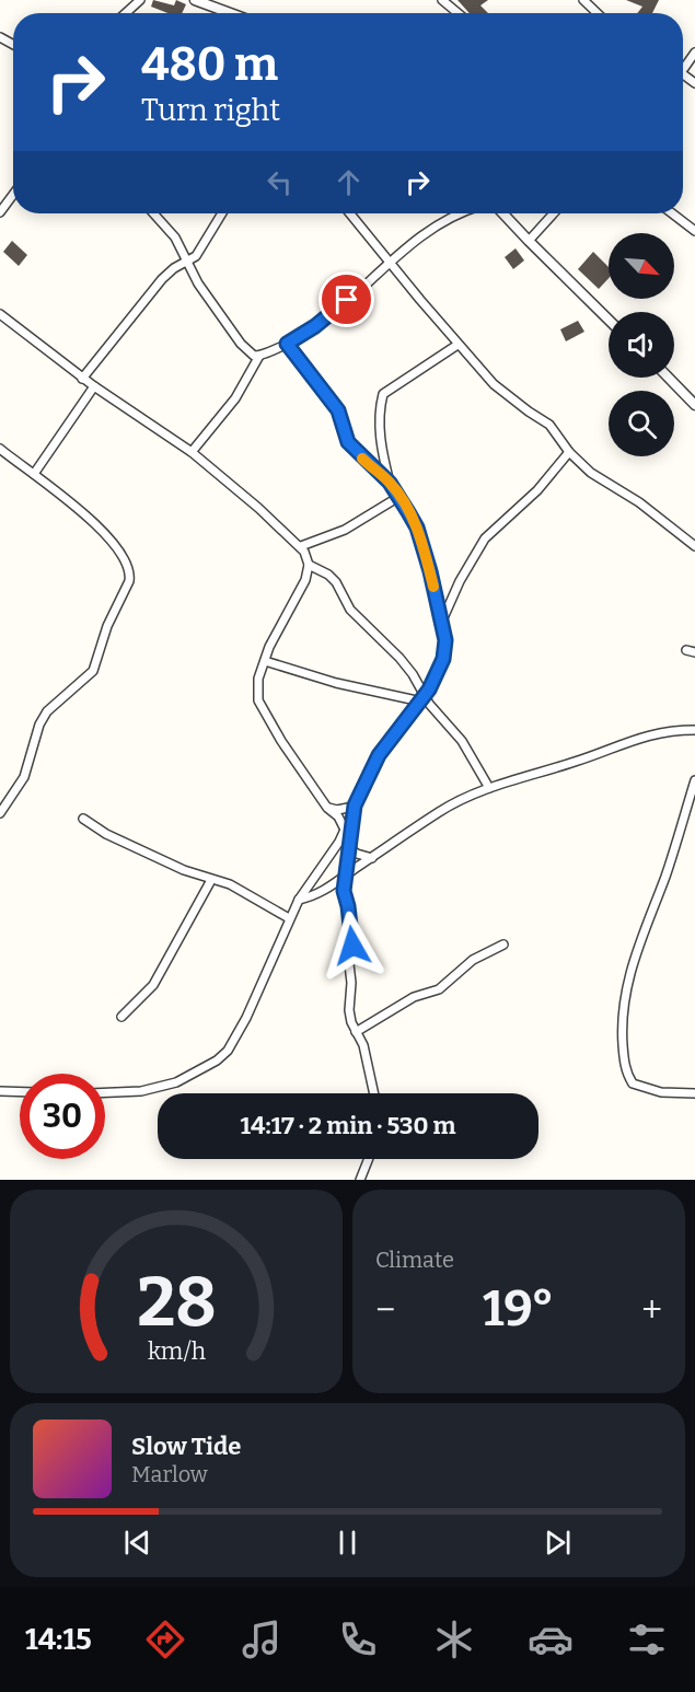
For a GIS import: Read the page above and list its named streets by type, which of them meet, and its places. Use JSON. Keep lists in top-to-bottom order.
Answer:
{
  "north": "bottom right",
  "page": {
    "turn": ["480 m", "Turn right"],
    "limit": "30",
    "trip": "14:17 · 2 min · 530 m",
    "tile": "Climate",
    "heat": ["−", "19°", "+"],
    "song": ["Slow Tide", "Marlow"],
    "tabs": "14:15",
    "gauge": ["28", "km/h"]
  }
}
